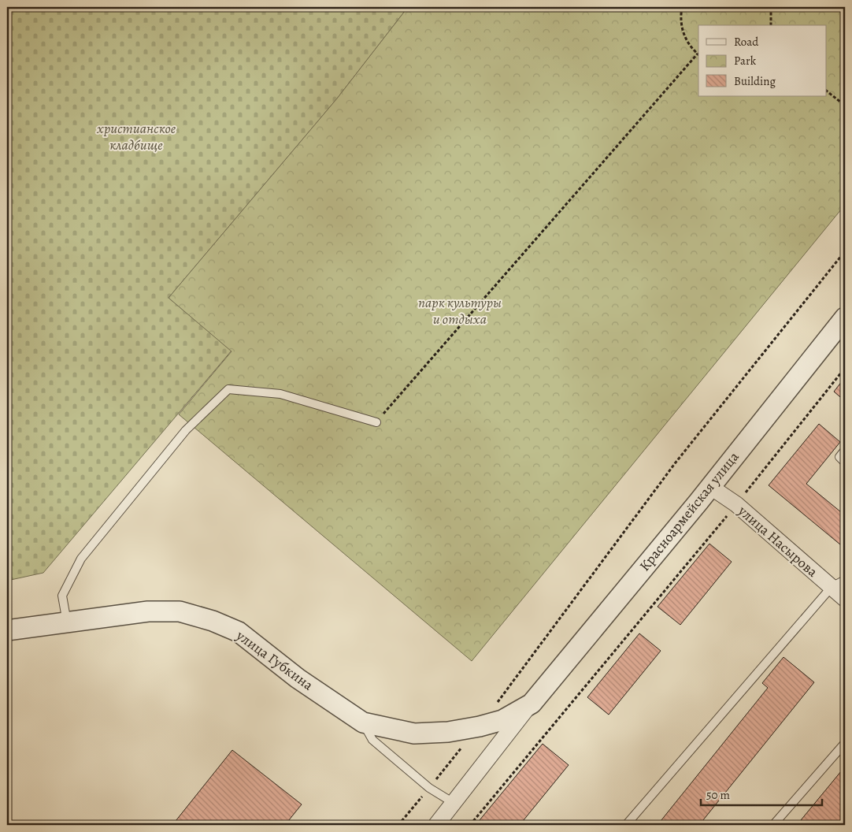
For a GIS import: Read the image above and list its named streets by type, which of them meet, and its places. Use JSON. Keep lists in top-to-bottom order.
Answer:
{
  "streets": {
    "street": ["Красноармейская улица", "улица Насырова", "улица Губкина"]
  },
  "crossings": [
    ["Красноармейская улица", "улица Насырова"],
    ["Красноармейская улица", "улица Губкина"]
  ],
  "parks": ["христианское кладбище", "парк культуры и отдыха"],
  "legend": ["Road", "Park", "Building"],
  "scale_bar": "50 m"
}
